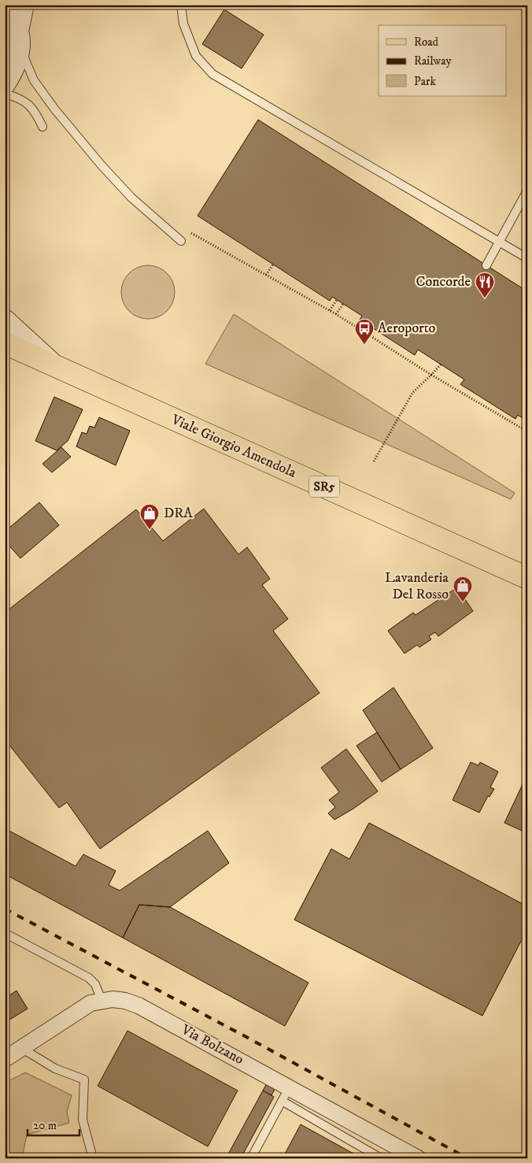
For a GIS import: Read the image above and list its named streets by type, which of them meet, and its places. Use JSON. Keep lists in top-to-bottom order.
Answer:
{
  "streets": {
    "main road": ["Viale Giorgio Amendola", "SR5"],
    "street": ["Via Bolzano"]
  },
  "places": {
    "restaurant": ["Concorde"],
    "bus stop": ["Aeroporto"],
    "shop": ["DRA", "Lavanderia Del Rosso"]
  },
  "legend": ["Road", "Railway", "Park"],
  "scale_bar": "20 m"
}
